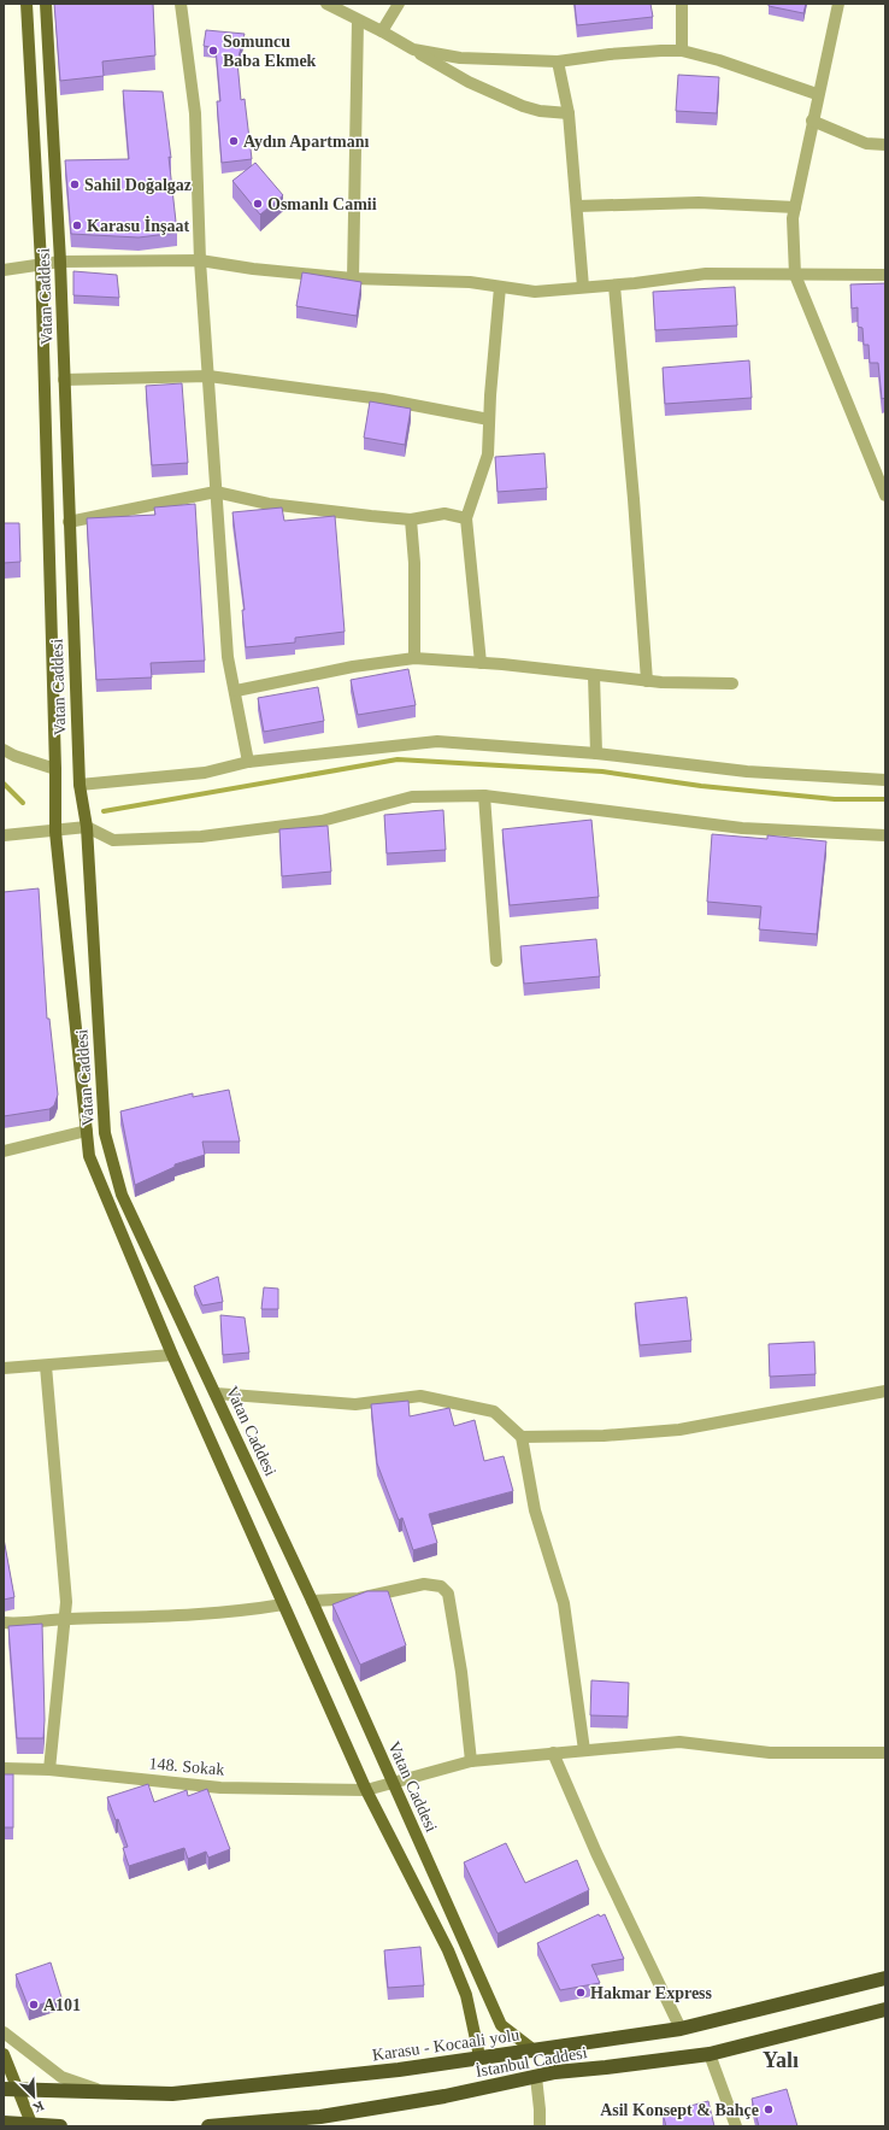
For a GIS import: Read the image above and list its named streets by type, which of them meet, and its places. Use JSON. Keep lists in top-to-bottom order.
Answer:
{
  "streets": {
    "highway": ["Karasu - Kocaali yolu", "İstanbul Caddesi"],
    "main road": ["Vatan Caddesi"],
    "street": ["148. Sokak"]
  },
  "crossings": [
    ["Vatan Caddesi", "148. Sokak"],
    ["Vatan Caddesi", "Karasu - Kocaali yolu"]
  ],
  "districts": ["Yalı"],
  "places": [
    "Somuncu Baba Ekmek",
    "Aydın Apartmanı",
    "Sahil Doğalgaz",
    "Osmanlı Camii",
    "Karasu İnşaat",
    "Hakmar Express",
    "A101",
    "Asil Konsept & Bahçe"
  ],
  "north": "bottom right"
}
